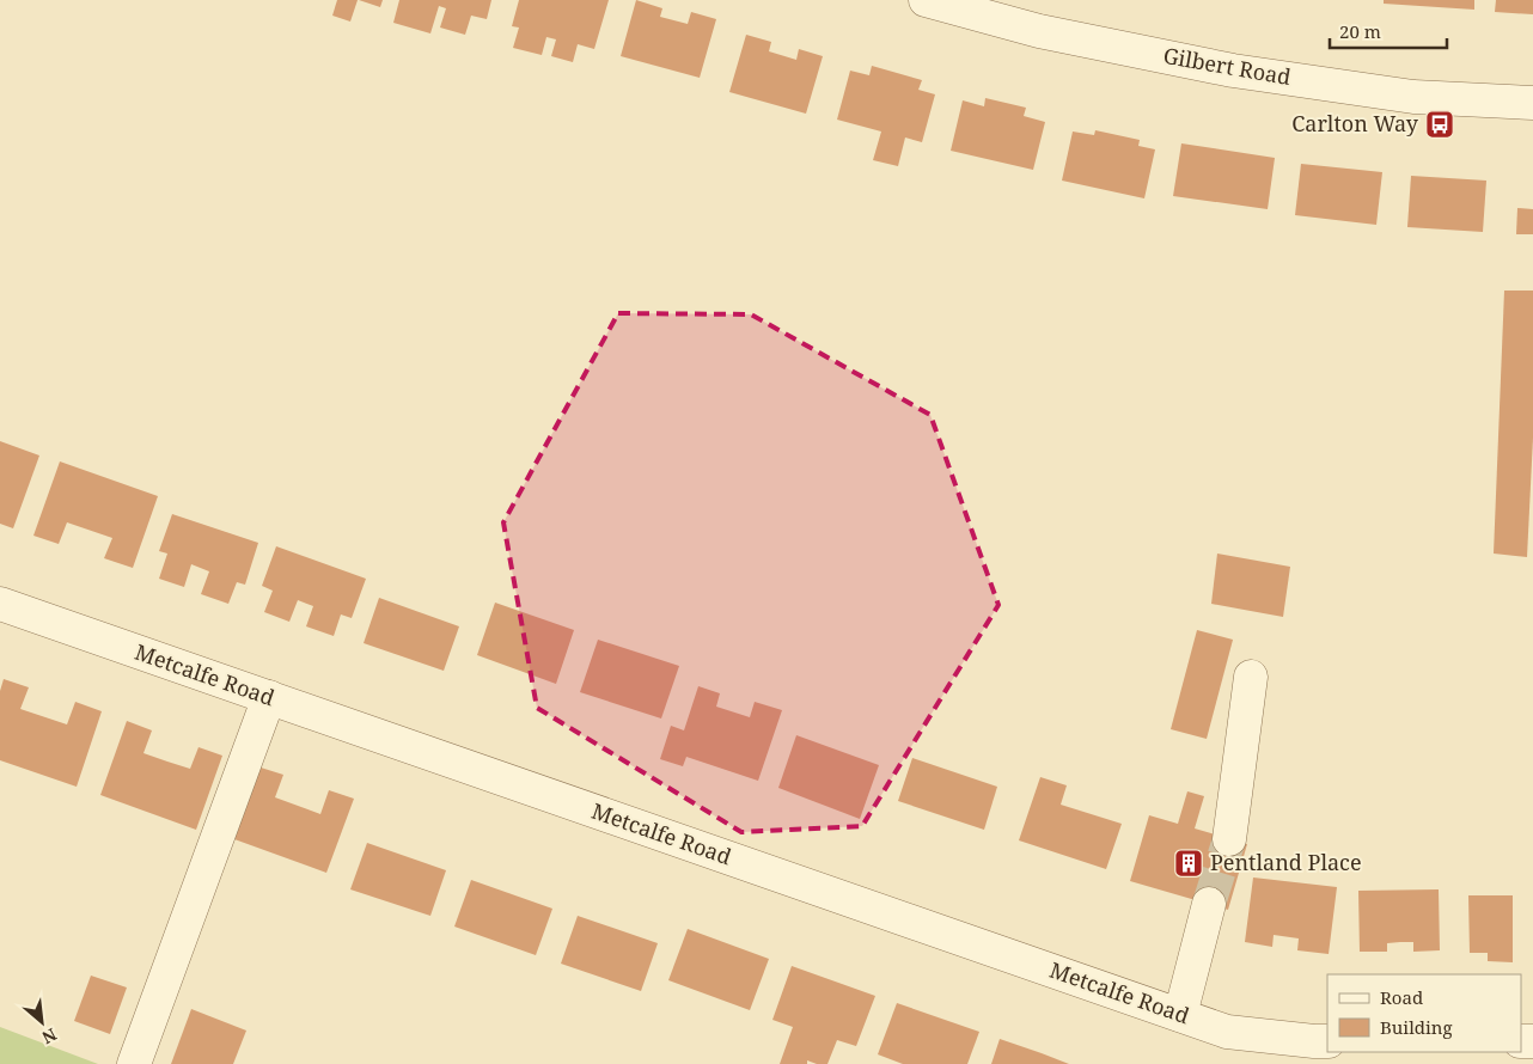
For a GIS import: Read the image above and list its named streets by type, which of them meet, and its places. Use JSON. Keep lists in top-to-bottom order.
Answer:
{
  "streets": {
    "street": ["Gilbert Road", "Metcalfe Road"]
  },
  "places": {
    "bus stop": ["Carlton Way"],
    "building": ["Pentland Place"]
  },
  "legend": ["Road", "Building"],
  "scale_bar": "20 m",
  "north": "bottom right"
}
